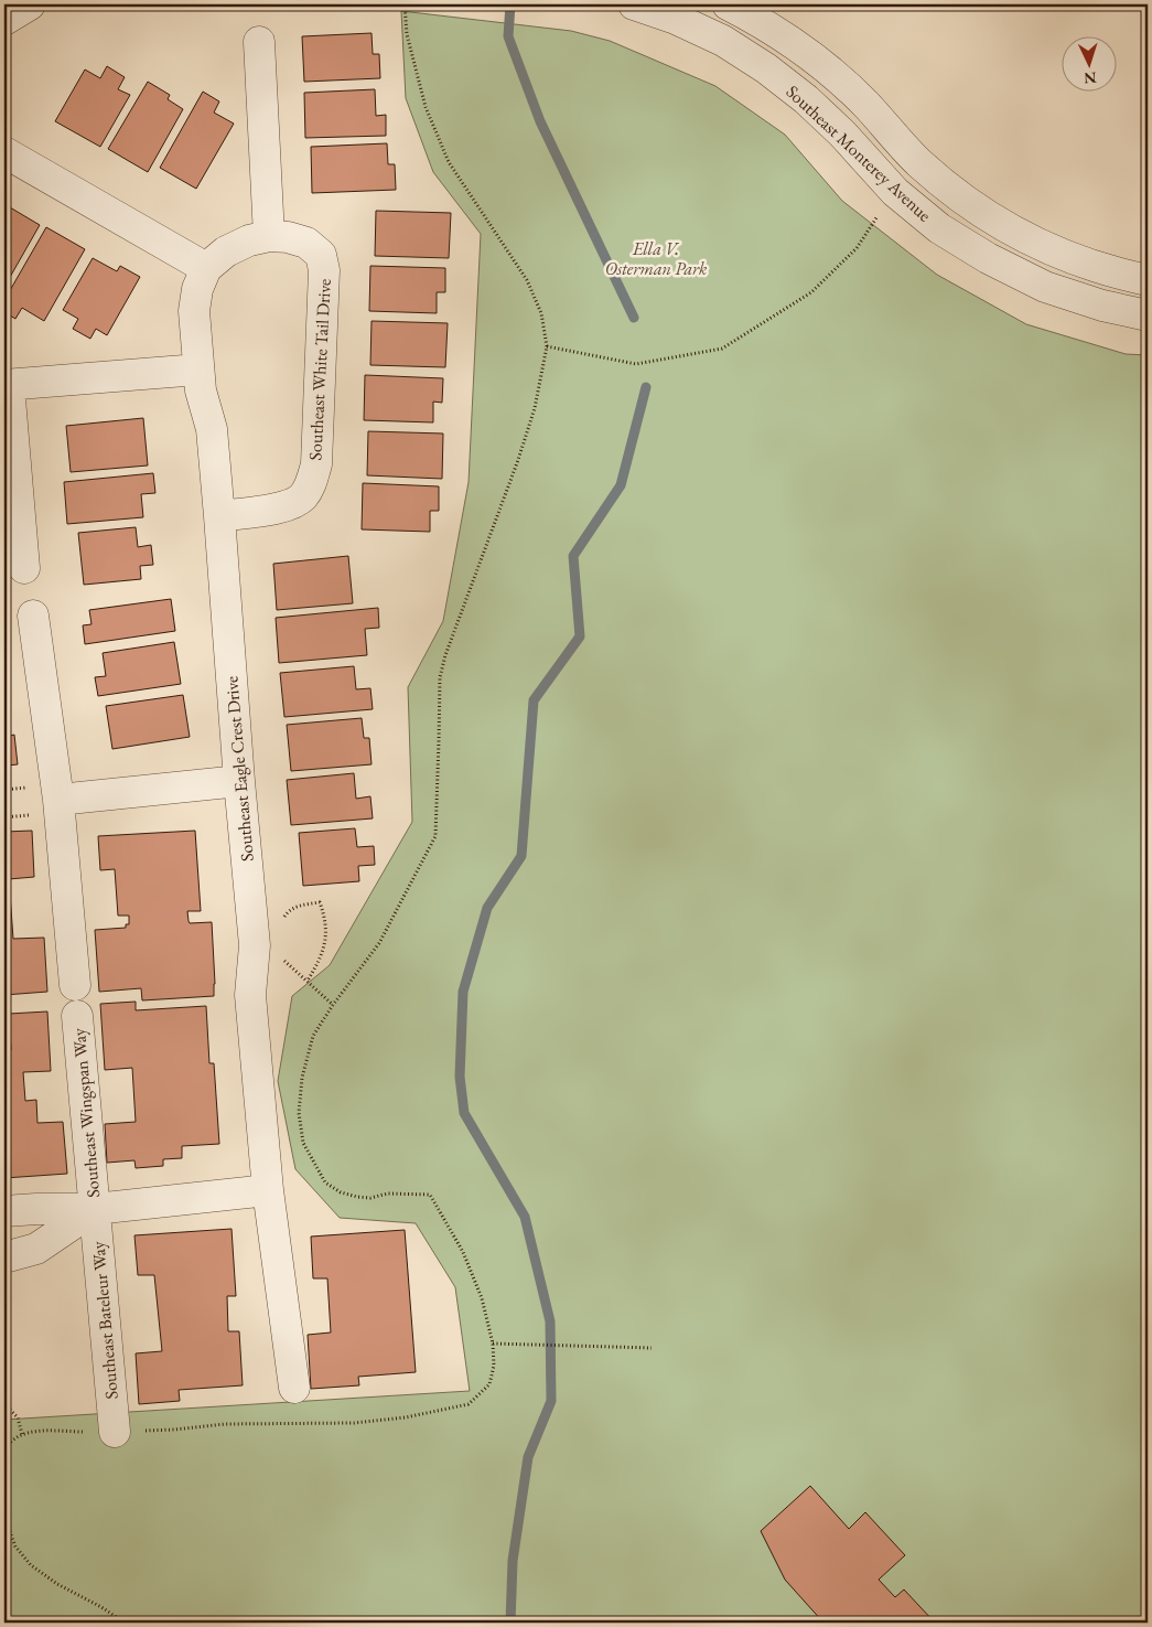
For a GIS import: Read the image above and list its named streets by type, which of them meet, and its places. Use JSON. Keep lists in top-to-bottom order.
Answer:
{
  "streets": {
    "street": [
      "Southeast Monterey Avenue",
      "Southeast White Tail Drive",
      "Southeast Eagle Crest Drive",
      "Southeast Wingspan Way",
      "Southeast Bateleur Way"
    ]
  },
  "crossings": [
    ["Southeast White Tail Drive", "Southeast Eagle Crest Drive"],
    ["Southeast Wingspan Way", "Southeast Bateleur Way"]
  ],
  "parks": ["Ella V. Osterman Park"],
  "north": "bottom"
}
